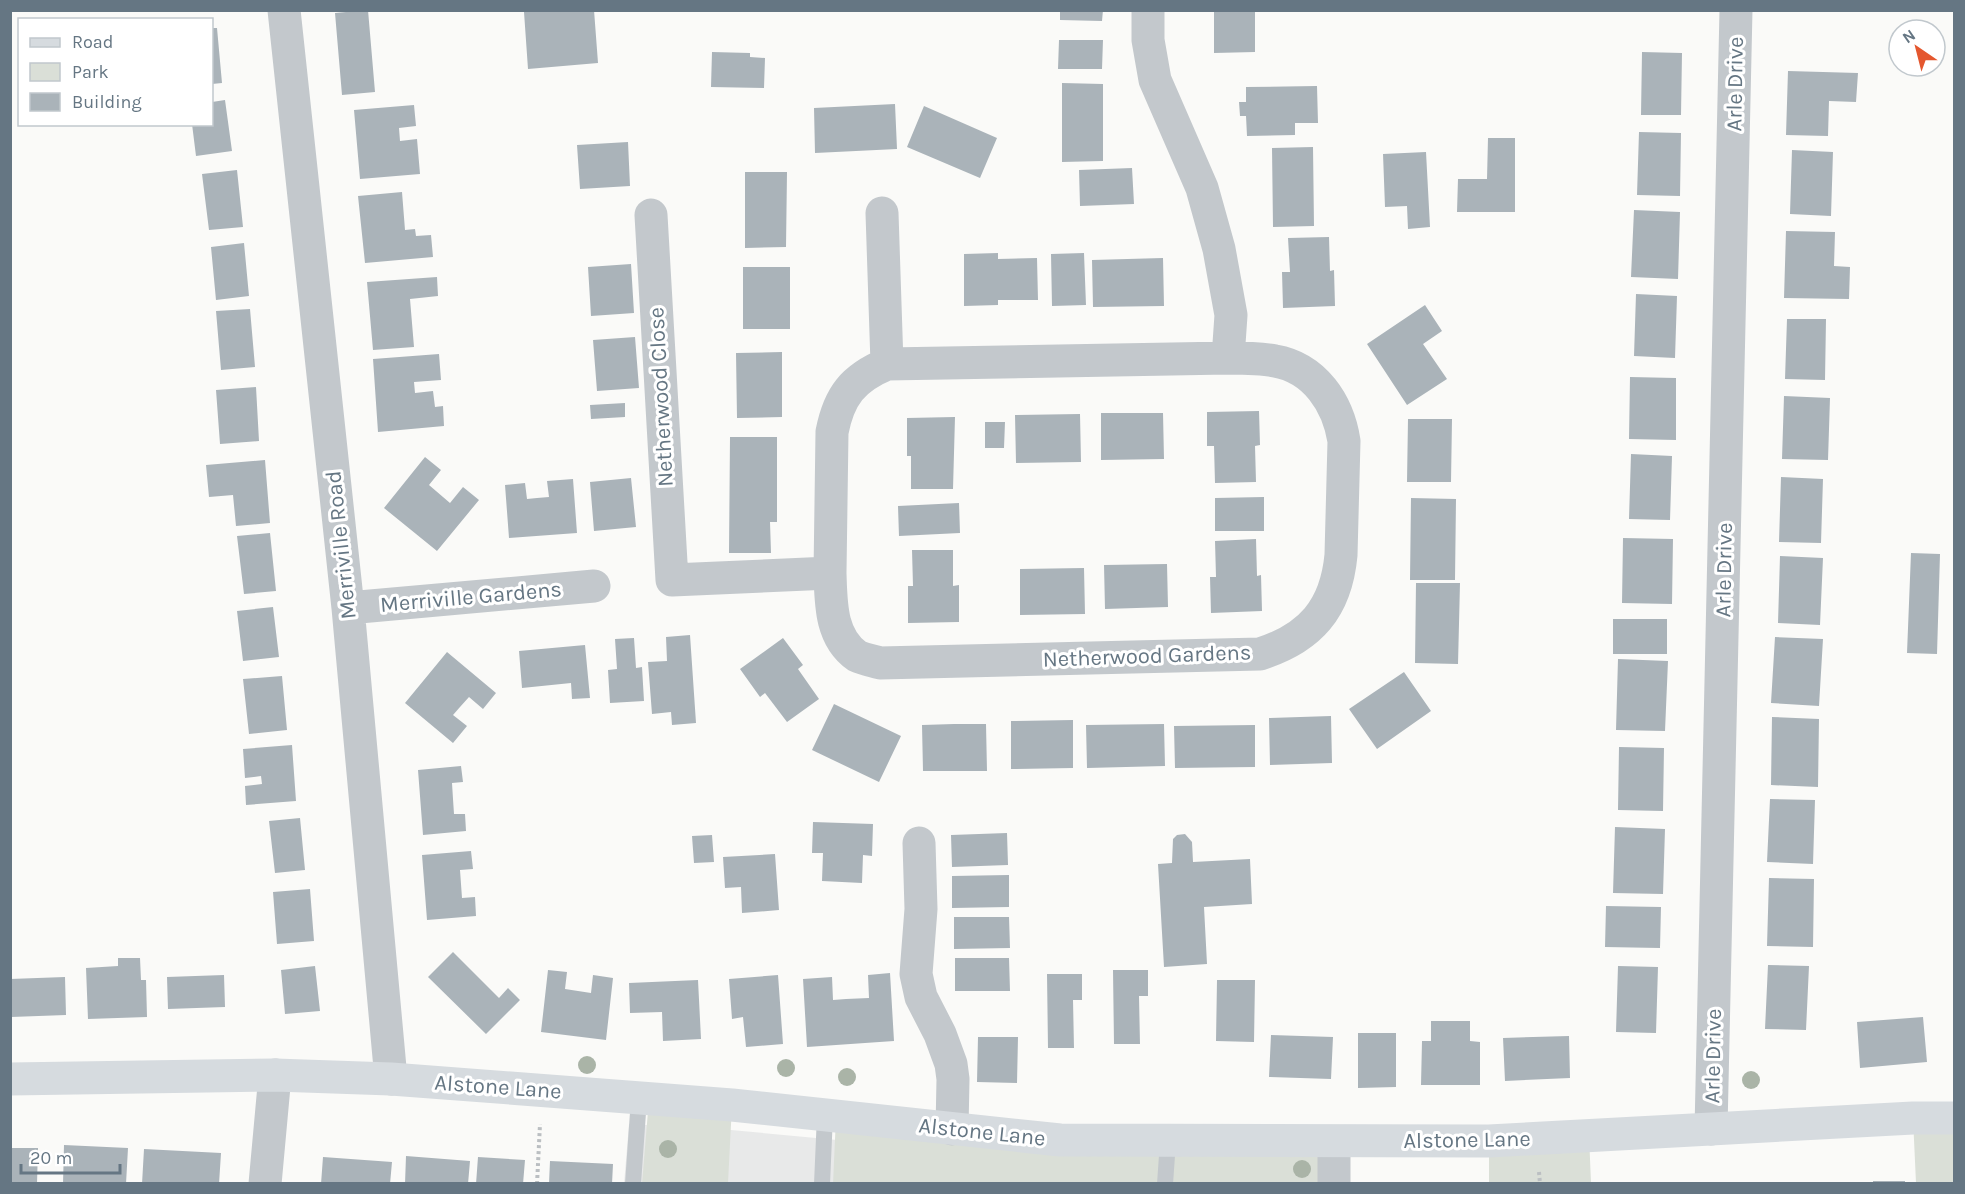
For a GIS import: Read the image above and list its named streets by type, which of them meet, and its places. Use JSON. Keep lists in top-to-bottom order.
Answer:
{
  "streets": {
    "street": [
      "Arle Drive",
      "Netherwood Close",
      "Merriville Road",
      "Merriville Gardens",
      "Netherwood Gardens",
      "Alstone Lane"
    ]
  },
  "crossings": [
    ["Arle Drive", "Alstone Lane"],
    ["Netherwood Close", "Netherwood Gardens"],
    ["Merriville Road", "Merriville Gardens"],
    ["Merriville Road", "Alstone Lane"]
  ],
  "legend": ["Road", "Park", "Building"],
  "scale_bar": "20 m",
  "north": "top left"
}
